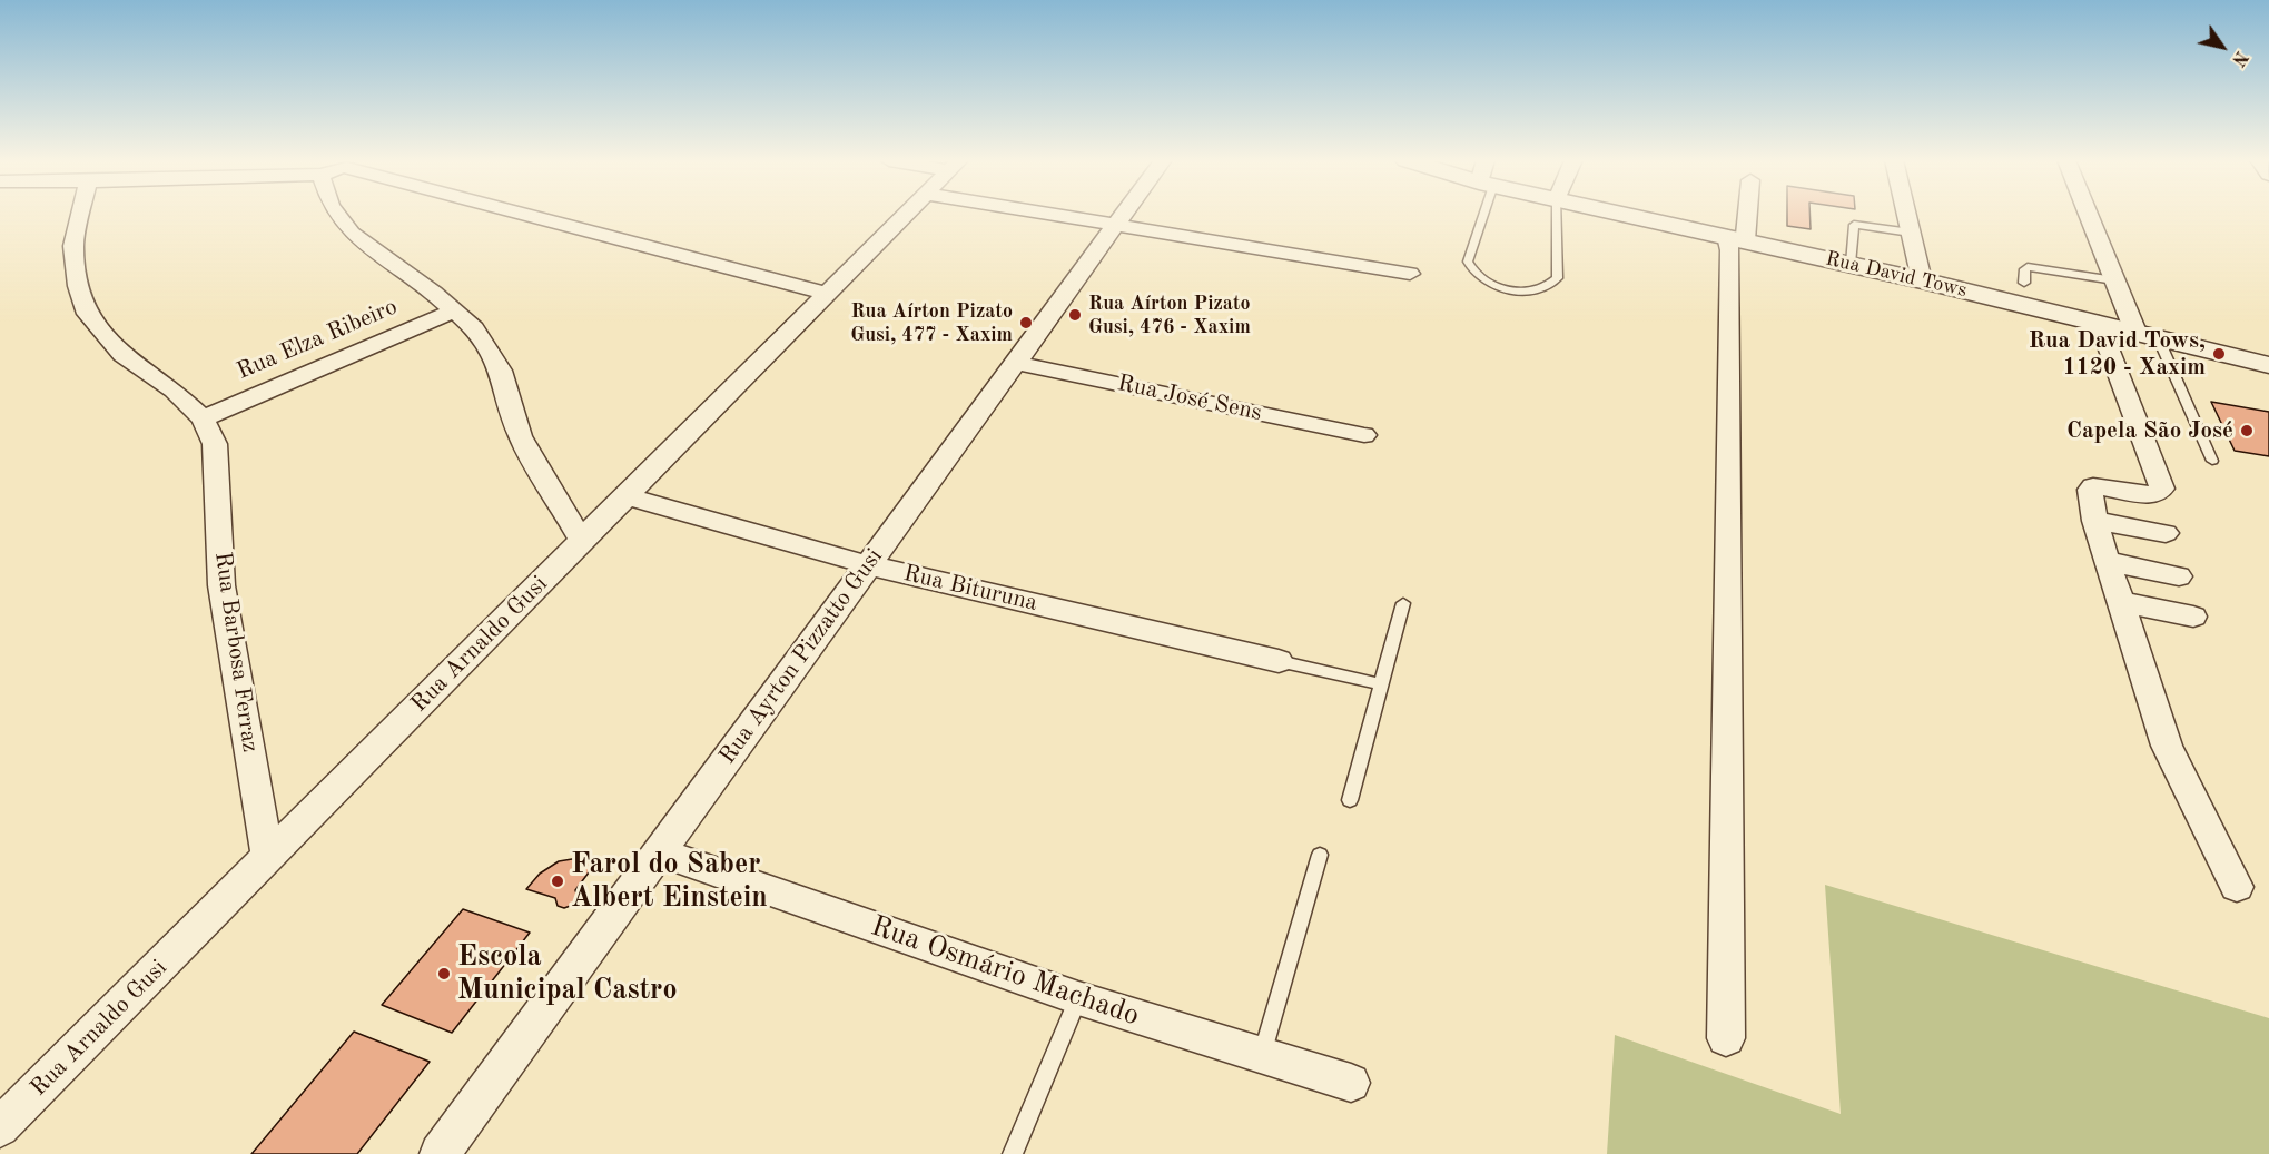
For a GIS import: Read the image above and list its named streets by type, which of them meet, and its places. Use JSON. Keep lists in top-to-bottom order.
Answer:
{
  "streets": {
    "street": [
      "Rua David Tows",
      "Rua Elza Ribeiro",
      "Rua José Sens",
      "Rua Bituruna",
      "Rua Arnaldo Gusi",
      "Rua Barbosa Ferraz",
      "Rua Ayrton Pizzatto Gusi",
      "Rua Osmário Machado"
    ]
  },
  "crossings": [
    ["Rua Elza Ribeiro", "Rua Barbosa Ferraz"],
    ["Rua José Sens", "Rua Ayrton Pizzatto Gusi"],
    ["Rua Bituruna", "Rua Arnaldo Gusi"],
    ["Rua Bituruna", "Rua Ayrton Pizzatto Gusi"],
    ["Rua Arnaldo Gusi", "Rua Barbosa Ferraz"],
    ["Rua Ayrton Pizzatto Gusi", "Rua Osmário Machado"]
  ],
  "places": [
    "Rua Aírton Pizato Gusi, 476 - Xaxim",
    "Rua Aírton Pizato Gusi, 477 - Xaxim",
    "Rua David Tows, 1120 - Xaxim",
    "Capela São José",
    "Farol do Saber Albert Einstein",
    "Escola Municipal Castro"
  ],
  "north": "bottom right"
}
